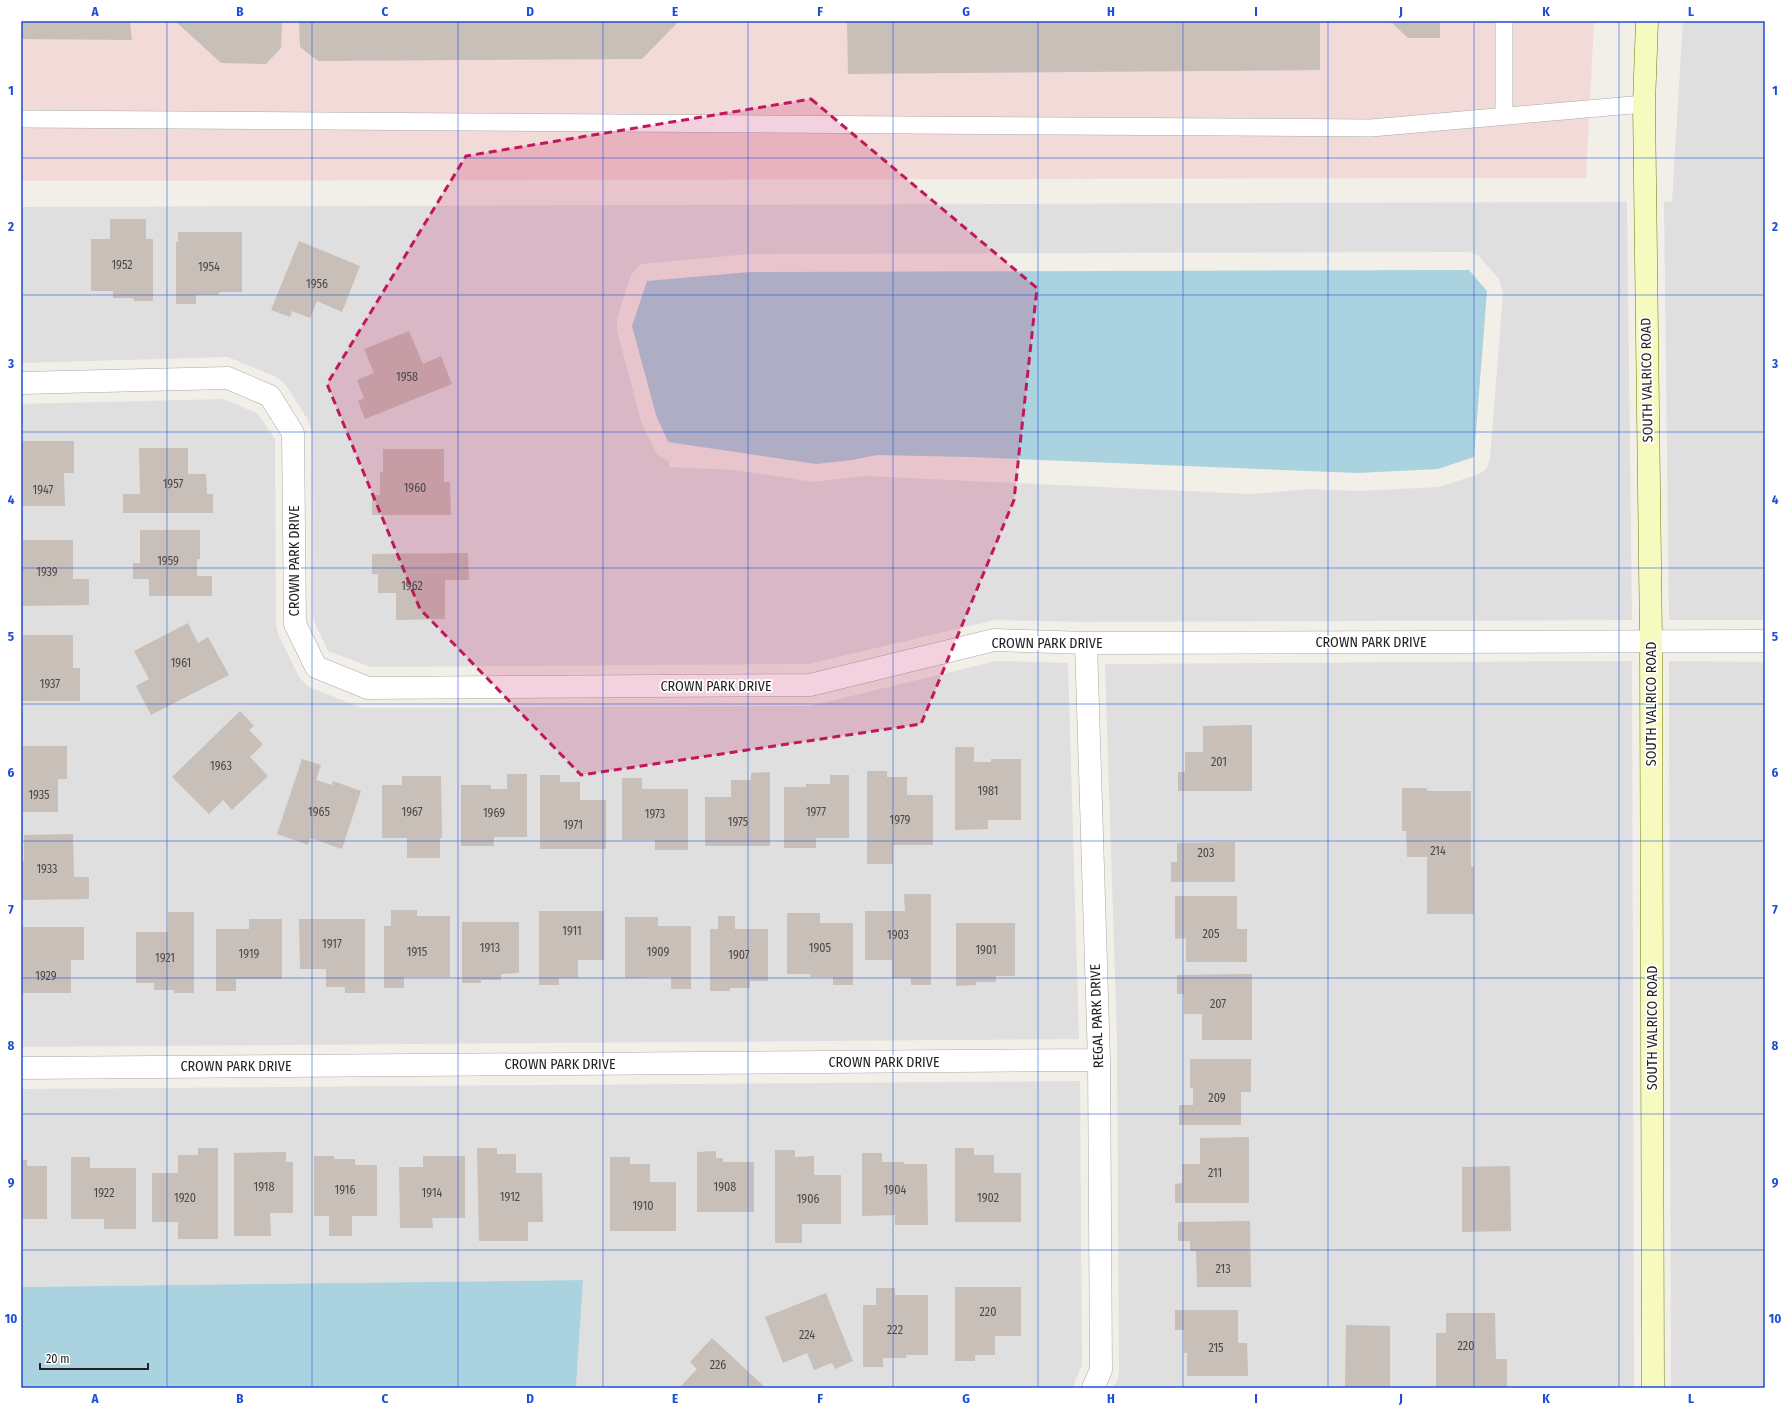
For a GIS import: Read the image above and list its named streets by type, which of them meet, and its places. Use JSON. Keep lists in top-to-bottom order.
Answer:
{
  "streets": {
    "street": ["SOUTH VALRICO ROAD", "CROWN PARK DRIVE", "REGAL PARK DRIVE"]
  },
  "crossings": [
    ["SOUTH VALRICO ROAD", "CROWN PARK DRIVE"],
    ["CROWN PARK DRIVE", "REGAL PARK DRIVE"]
  ],
  "house_numbers": [
    "1952",
    "1954",
    "1956",
    "1958",
    "1957",
    "1960",
    "1947",
    "1959",
    "1939",
    "1962",
    "1961",
    "1937",
    "201",
    "1963",
    "1981",
    "1935",
    "1965",
    "1967",
    "1977",
    "1969",
    "1973",
    "1979",
    "1975",
    "1971",
    "214",
    "203",
    "1933",
    "1911",
    "205",
    "1903",
    "1917",
    "1913",
    "1905",
    "1901",
    "1915",
    "1909",
    "1919",
    "1907",
    "1921",
    "1929",
    "207",
    "209",
    "211",
    "1918",
    "1908",
    "1916",
    "1904",
    "1922",
    "1914",
    "1912",
    "1920",
    "1902",
    "1906",
    "1910",
    "213",
    "220",
    "222",
    "224",
    "220",
    "215",
    "226"
  ],
  "scale_bar": "20 m",
  "grid": {
    "columns": [
      "A",
      "B",
      "C",
      "D",
      "E",
      "F",
      "G",
      "H",
      "I",
      "J",
      "K",
      "L"
    ],
    "rows": [
      "1",
      "2",
      "3",
      "4",
      "5",
      "6",
      "7",
      "8",
      "9",
      "10"
    ]
  }
}
